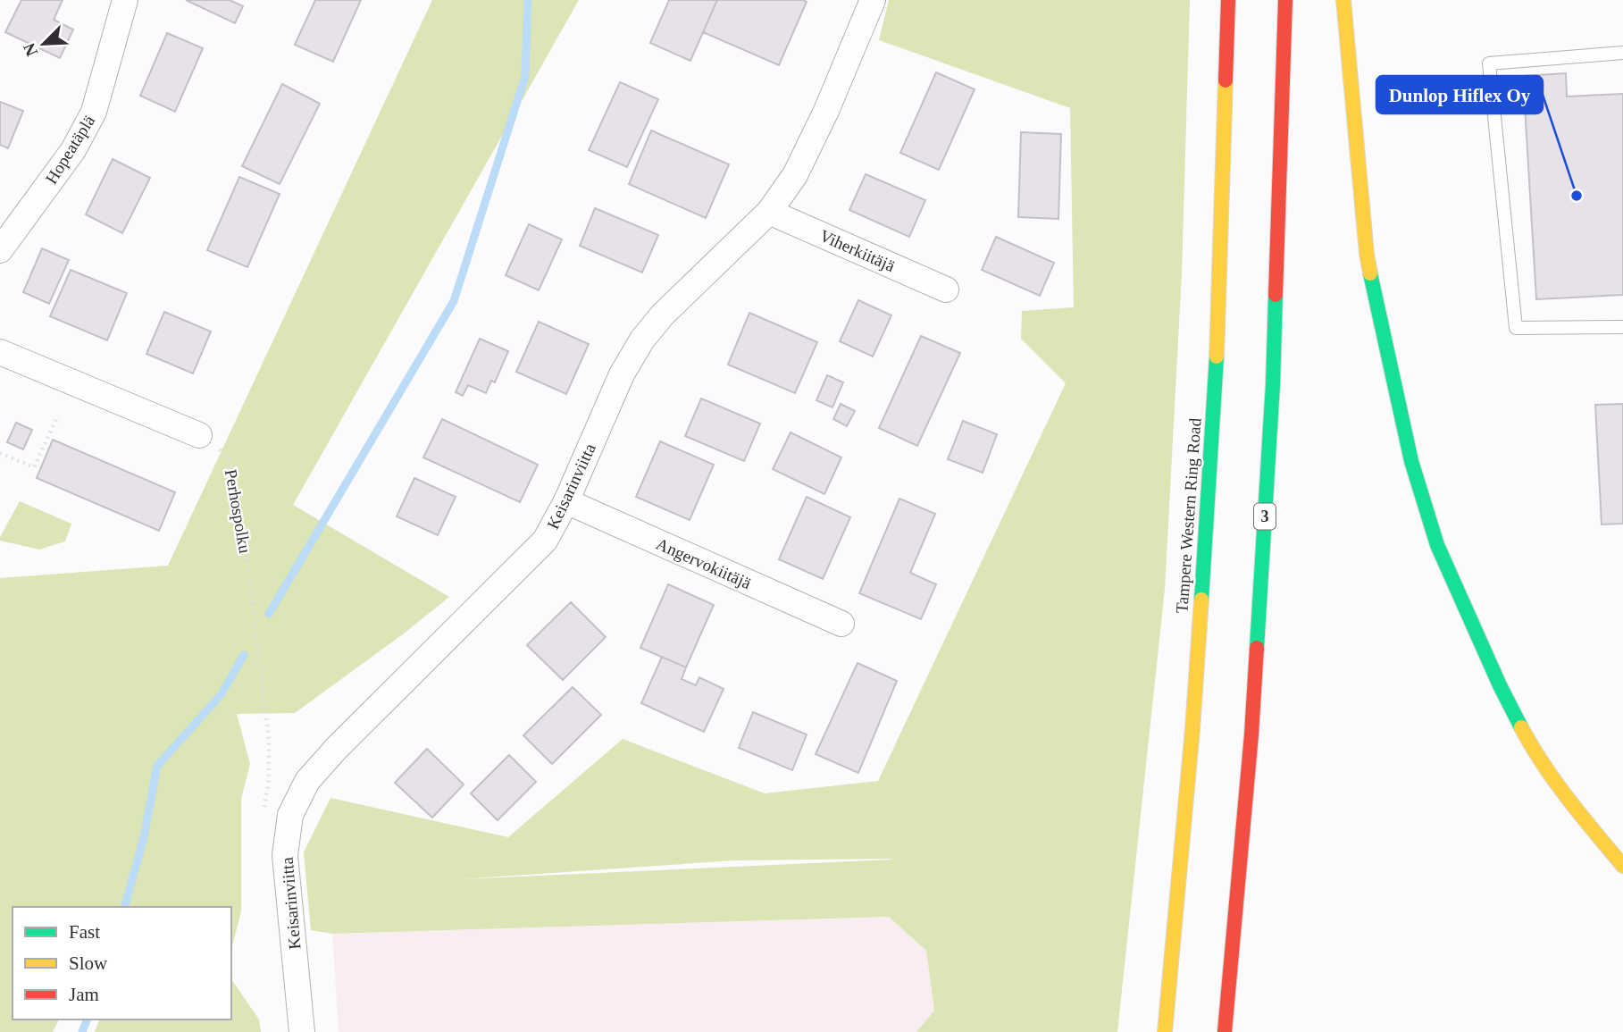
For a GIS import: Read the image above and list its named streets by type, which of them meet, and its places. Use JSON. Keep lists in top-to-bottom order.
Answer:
{
  "streets": {
    "highway": ["Tampere Western Ring Road", "3"],
    "street": [
      "Hopeatäplä",
      "Viherkiitäjä",
      "Keisarinviitta",
      "Angervokiitäjä"
    ],
    "path": ["Perhospolku"]
  },
  "crossings": [
    ["Viherkiitäjä", "Keisarinviitta"],
    ["Keisarinviitta", "Angervokiitäjä"]
  ],
  "places": ["Dunlop Hiflex Oy"],
  "legend": ["Fast", "Slow", "Jam"],
  "north": "bottom left"
}
